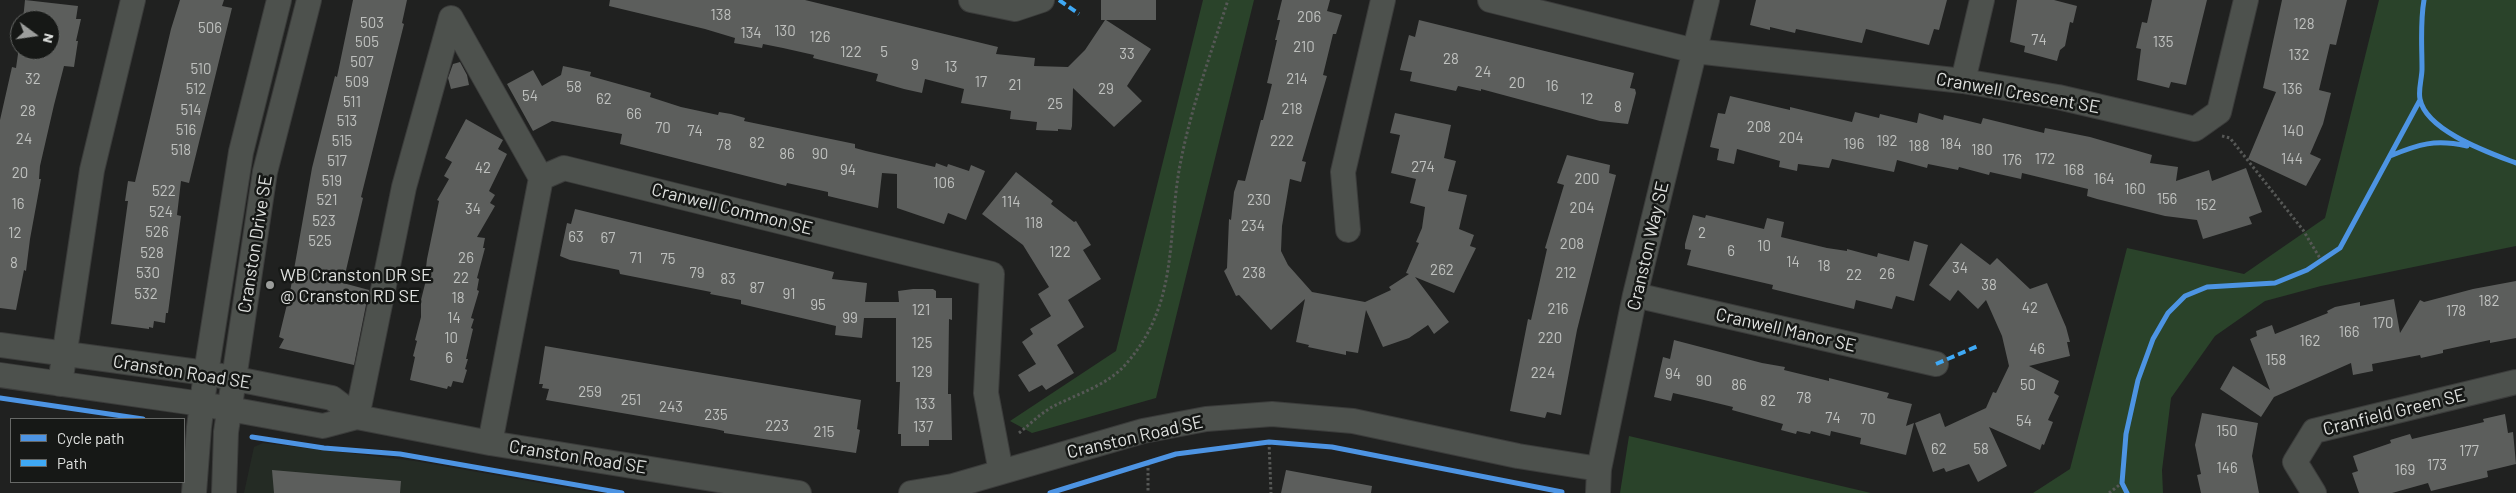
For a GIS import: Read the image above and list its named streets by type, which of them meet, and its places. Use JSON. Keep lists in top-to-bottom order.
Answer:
{
  "streets": {
    "street": [
      "Cranwell Crescent SE",
      "Cranwell Common SE",
      "Cranston Drive SE",
      "Cranston Way SE",
      "Cranwell Manor SE",
      "Cranston Road SE",
      "Cranfield Green SE"
    ]
  },
  "crossings": [
    ["Cranwell Crescent SE", "Cranston Way SE"],
    ["Cranwell Common SE", "Cranston Road SE"],
    ["Cranston Drive SE", "Cranston Road SE"],
    ["Cranston Way SE", "Cranwell Manor SE"],
    ["Cranston Way SE", "Cranston Road SE"]
  ],
  "places": ["WB Cranston DR SE @ Cranston RD SE"],
  "house_numbers": [
    "138",
    "206",
    "503",
    "128",
    "506",
    "130",
    "134",
    "126",
    "74",
    "505",
    "135",
    "210",
    "122",
    "5",
    "33",
    "132",
    "28",
    "507",
    "9",
    "13",
    "510",
    "24",
    "32",
    "214",
    "509",
    "17",
    "20",
    "21",
    "16",
    "58",
    "512",
    "29",
    "136",
    "54",
    "62",
    "12",
    "511",
    "25",
    "8",
    "218",
    "514",
    "28",
    "66",
    "513",
    "208",
    "70",
    "516",
    "74",
    "140",
    "204",
    "24",
    "515",
    "222",
    "192",
    "82",
    "196",
    "184",
    "78",
    "188",
    "518",
    "180",
    "86",
    "90",
    "172",
    "144",
    "176",
    "517",
    "274",
    "42",
    "94",
    "168",
    "20",
    "200",
    "164",
    "519",
    "106",
    "160",
    "522",
    "156",
    "521",
    "230",
    "114",
    "16",
    "152",
    "204",
    "34",
    "524",
    "523",
    "118",
    "234",
    "526",
    "12",
    "2",
    "63",
    "67",
    "525",
    "208",
    "10",
    "6",
    "122",
    "528",
    "26",
    "71",
    "75",
    "14",
    "8",
    "18",
    "34",
    "262",
    "530",
    "79",
    "238",
    "212",
    "26",
    "22",
    "22",
    "83",
    "38",
    "87",
    "532",
    "91",
    "18",
    "182",
    "95",
    "42",
    "216",
    "121",
    "178",
    "14",
    "99",
    "170",
    "166",
    "10",
    "220",
    "162",
    "125",
    "46",
    "6",
    "158",
    "129",
    "224",
    "94",
    "90",
    "86",
    "50",
    "259",
    "78",
    "251",
    "82",
    "133",
    "243",
    "235",
    "74",
    "70",
    "54",
    "223",
    "137",
    "150",
    "215",
    "62",
    "58",
    "177",
    "173",
    "146",
    "169"
  ],
  "legend": ["Cycle path", "Path"],
  "north": "right"
}
